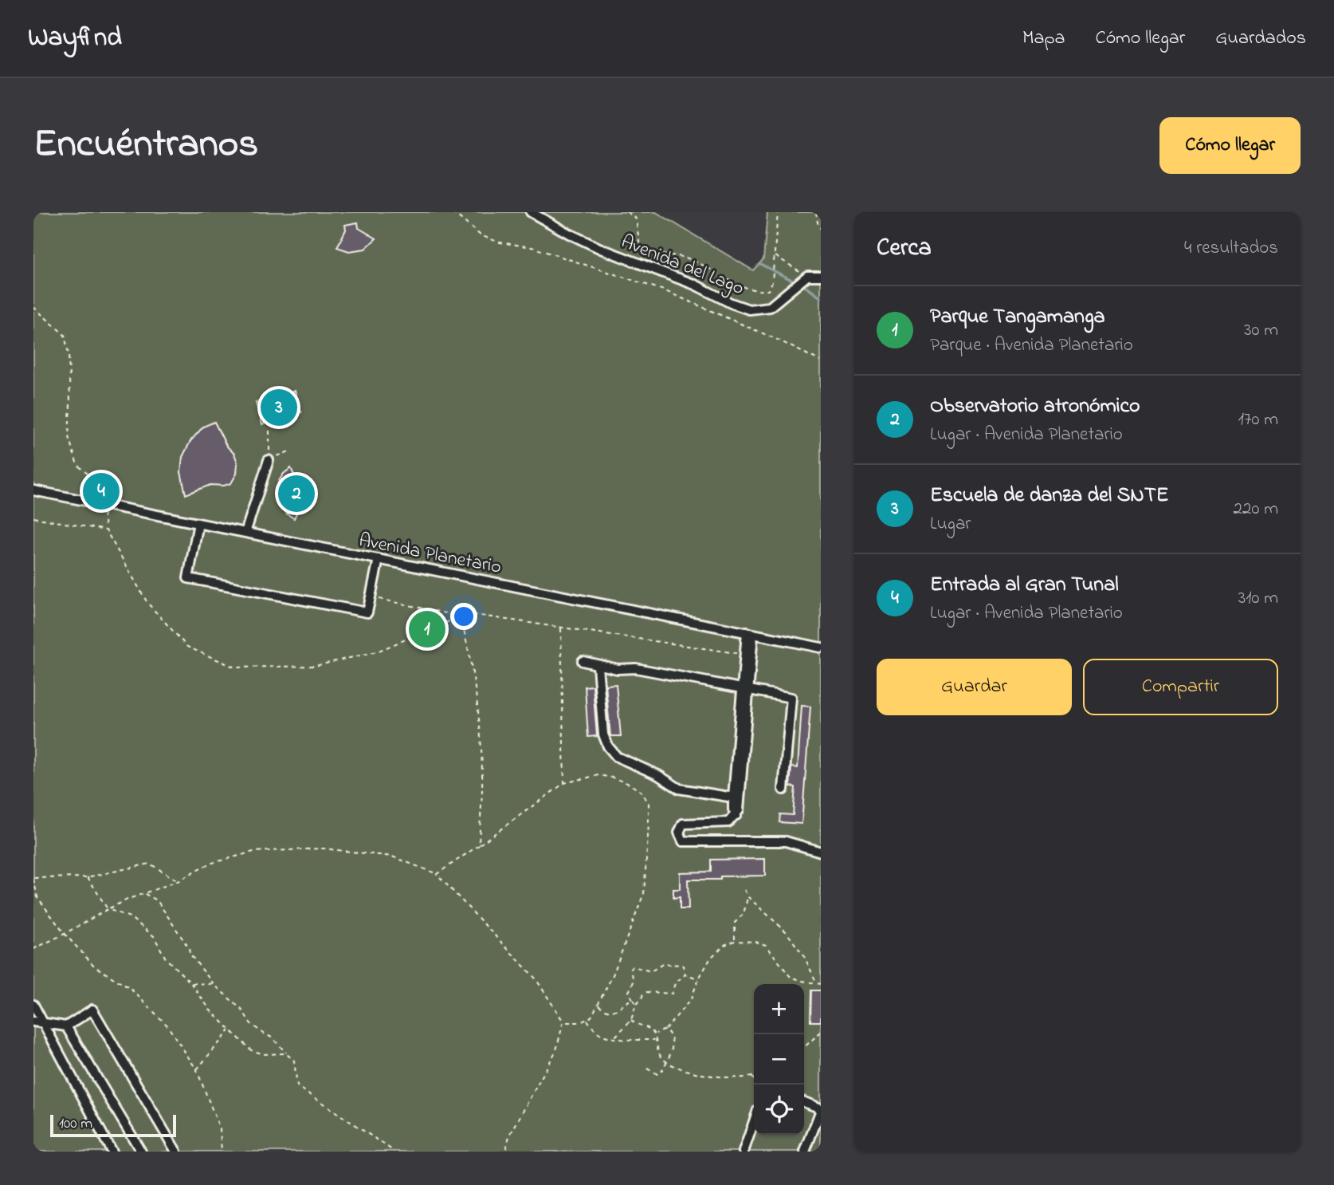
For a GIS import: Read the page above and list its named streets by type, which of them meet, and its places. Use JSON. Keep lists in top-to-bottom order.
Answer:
{
  "streets": {
    "street": ["Avenida del Lago", "Avenida Planetario"]
  },
  "scale_bar": "100 m",
  "page": {
    "header": "Wayfind",
    "nav": ["Mapa", "Cómo llegar", "Guardados"],
    "title": "Encuéntranos",
    "buttons": [
      "Cómo llegar",
      ["Guardar", "Compartir"]
    ],
    "heading": ["Cerca", "4 resultados"],
    "list": [
      {
        "mark": "1",
        "name": "Parque Tangamanga",
        "note": "Parque · Avenida Planetario",
        "value": "30 m"
      },
      {
        "mark": "2",
        "name": "Observatorio atronómico",
        "note": "Lugar · Avenida Planetario",
        "value": "170 m"
      },
      {
        "mark": "3",
        "name": "Escuela de danza del SNTE",
        "note": "Lugar",
        "value": "220 m"
      },
      {
        "mark": "4",
        "name": "Entrada al Gran Tunal",
        "note": "Lugar · Avenida Planetario",
        "value": "310 m"
      }
    ],
    "pins": [
      "3",
      "4",
      "2",
      "1"
    ],
    "map_buttons": ["+", "−"],
    "scale": "100 m"
  }
}
